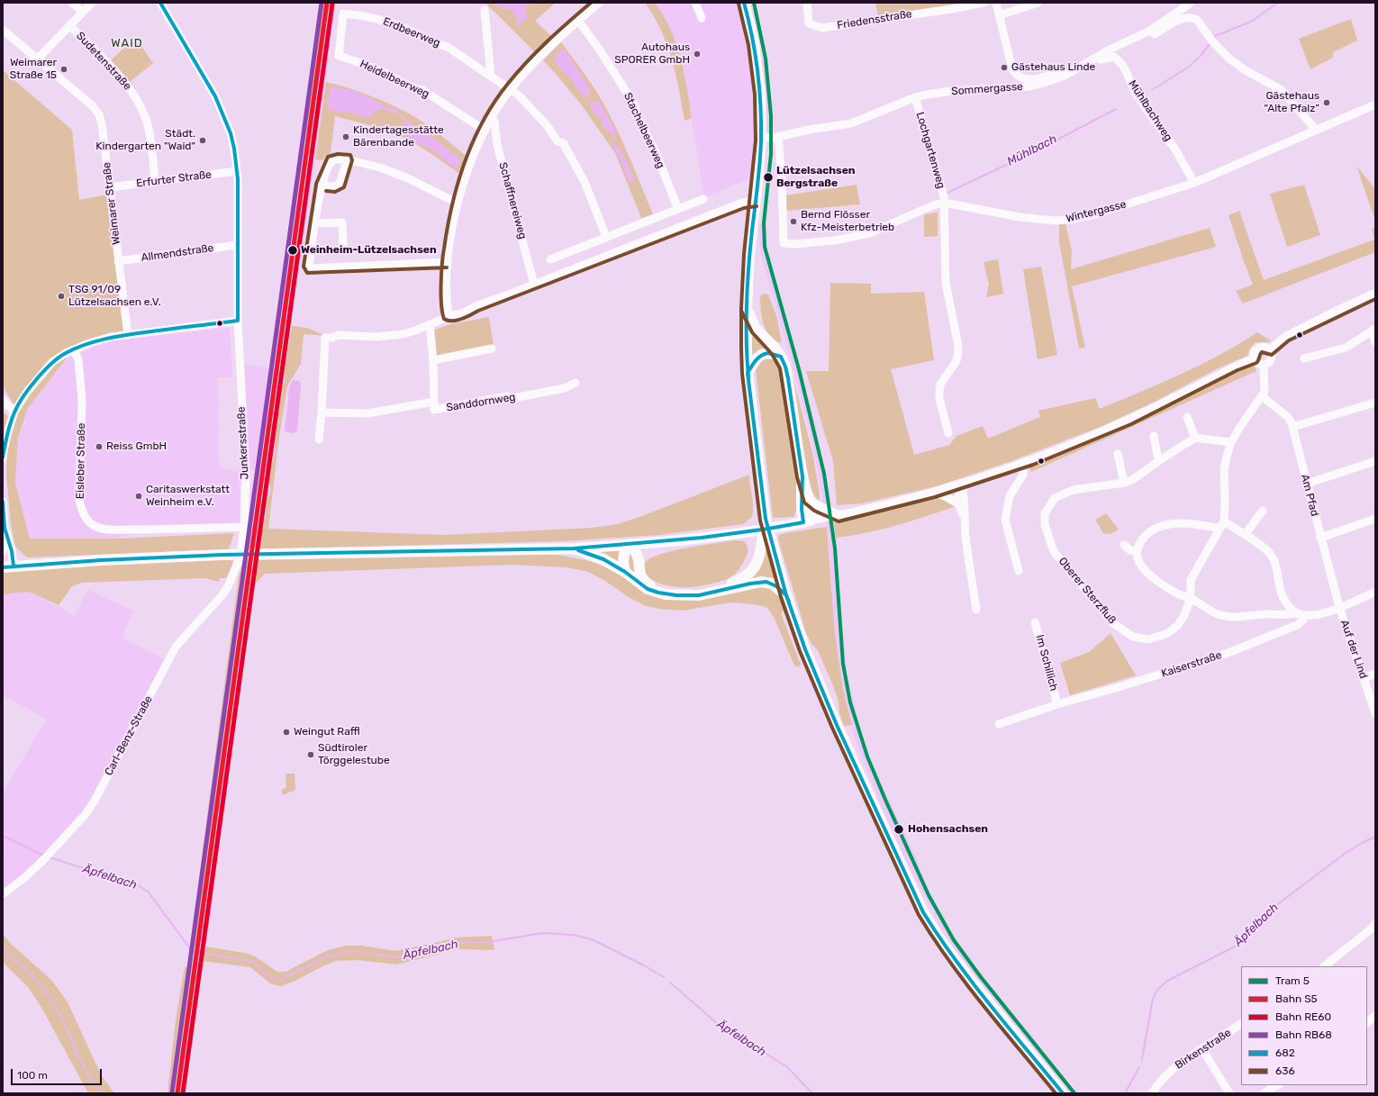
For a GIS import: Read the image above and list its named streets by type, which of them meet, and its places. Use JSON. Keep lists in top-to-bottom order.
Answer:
{
  "streets": {
    "street": [
      "Friedensstraße",
      "Erdbeerweg",
      "Sudetenstraße",
      "Heidelbeerweg",
      "Sommergasse",
      "Mühlbachweg",
      "Stachelbeerweg",
      "Lochgartenweg",
      "Erfurter Straße",
      "Schaffnereiweg",
      "Weimarer Straße",
      "Wintergasse",
      "Allmendstraße",
      "Sanddornweg",
      "Junkersstraße",
      "Eisleber Straße",
      "Am Pfad",
      "Oberer Sterzfluß",
      "Auf der Lind",
      "Im Schillich",
      "Kaiserstraße",
      "Carl-Benz-Straße",
      "Birkenstraße"
    ]
  },
  "crossings": [
    ["Erdbeerweg", "Heidelbeerweg"],
    ["Sudetenstraße", "Erfurter Straße"],
    ["Sommergasse", "Mühlbachweg"],
    ["Sommergasse", "Lochgartenweg"],
    ["Sommergasse", "Wintergasse"],
    ["Mühlbachweg", "Wintergasse"],
    ["Lochgartenweg", "Wintergasse"],
    ["Erfurter Straße", "Weimarer Straße"],
    ["Erfurter Straße", "Junkersstraße"],
    ["Weimarer Straße", "Allmendstraße"],
    ["Allmendstraße", "Junkersstraße"],
    ["Junkersstraße", "Eisleber Straße"],
    ["Junkersstraße", "Carl-Benz-Straße"],
    ["Am Pfad", "Oberer Sterzfluß"],
    ["Am Pfad", "Auf der Lind"],
    ["Im Schillich", "Kaiserstraße"]
  ],
  "districts": ["WAID"],
  "water": ["Mühlbach", "Äpfelbach"],
  "places": [
    "Autohaus SPORER GmbH",
    "Gästehaus Linde",
    "Weimarer Straße 15",
    "Gästehaus “Alte Pfalz”",
    "Kindertagesstätte Bärenbande",
    "Städt. Kindergarten \"Waid\"",
    "Lützelsachsen Bergstraße",
    "Bernd Flösser Kfz-Meisterbetrieb",
    "Weinheim-Lützelsachsen",
    "TSG 91/09 Lützelsachsen e.V.",
    "Reiss GmbH",
    "Caritaswerkstatt Weinheim e.V.",
    "Weingut Raffl",
    "Südtiroler Törggelestube",
    "Hohensachsen"
  ],
  "lines": [
    "tram line 5",
    "rail line S5",
    "rail line RB68",
    "transit line 682",
    "transit line 636",
    "rail line RE60"
  ],
  "legend": [
    "Tram 5",
    "Bahn S5",
    "Bahn RE60",
    "Bahn RB68",
    "682",
    "636"
  ],
  "scale_bar": "100 m"
}
